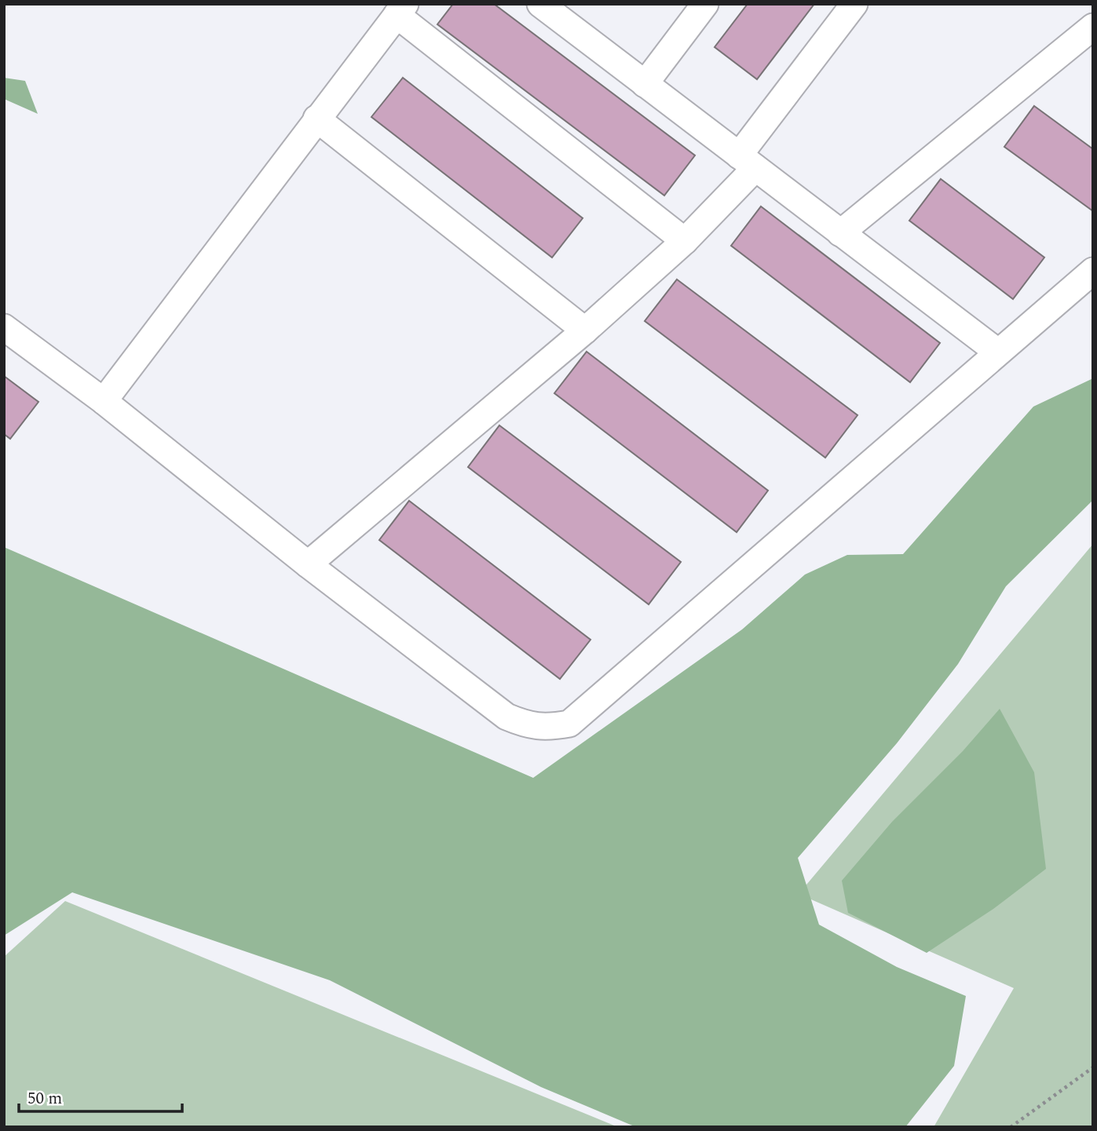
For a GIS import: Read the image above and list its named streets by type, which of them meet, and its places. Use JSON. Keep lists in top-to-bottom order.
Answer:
{
  "scale_bar": "50 m"
}
